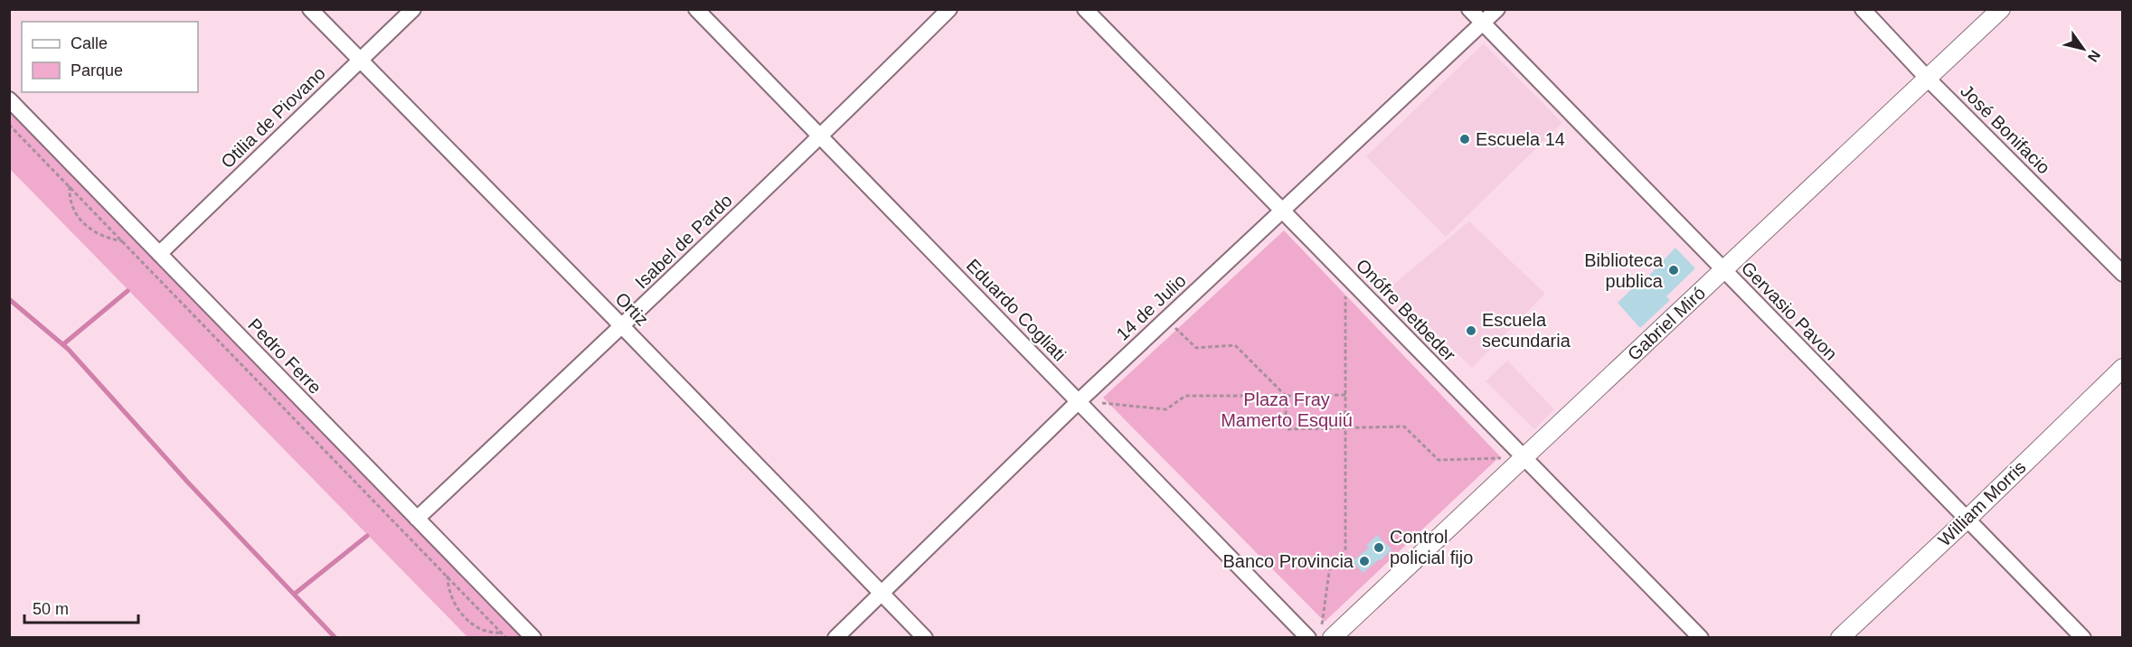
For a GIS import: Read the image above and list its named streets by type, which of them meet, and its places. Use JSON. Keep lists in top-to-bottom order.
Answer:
{
  "streets": {
    "street": [
      "Otilia de Piovano",
      "José Bonifacio",
      "Isabel de Pardo",
      "14 de Julio",
      "Ortiz",
      "Eduardo Cogliati",
      "Onófre Betbeder",
      "Gervasio Pavon",
      "Gabriel Miró",
      "Pedro Ferre",
      "William Morris"
    ]
  },
  "crossings": [
    ["Otilia de Piovano", "Ortiz"],
    ["Otilia de Piovano", "Pedro Ferre"],
    ["José Bonifacio", "Gabriel Miró"],
    ["Isabel de Pardo", "Ortiz"],
    ["Isabel de Pardo", "Eduardo Cogliati"],
    ["Isabel de Pardo", "Pedro Ferre"],
    ["14 de Julio", "Ortiz"],
    ["14 de Julio", "Eduardo Cogliati"],
    ["14 de Julio", "Onófre Betbeder"],
    ["14 de Julio", "Gervasio Pavon"],
    ["Onófre Betbeder", "Gabriel Miró"],
    ["Gervasio Pavon", "Gabriel Miró"],
    ["Gervasio Pavon", "William Morris"]
  ],
  "parks": ["Plaza Fray Mamerto Esquiú"],
  "places": [
    "Escuela 14",
    "Biblioteca publica",
    "Escuela secundaria",
    "Control policial fijo",
    "Banco Provincia"
  ],
  "legend": ["Calle", "Parque"],
  "scale_bar": "50 m",
  "north": "bottom right"
}
